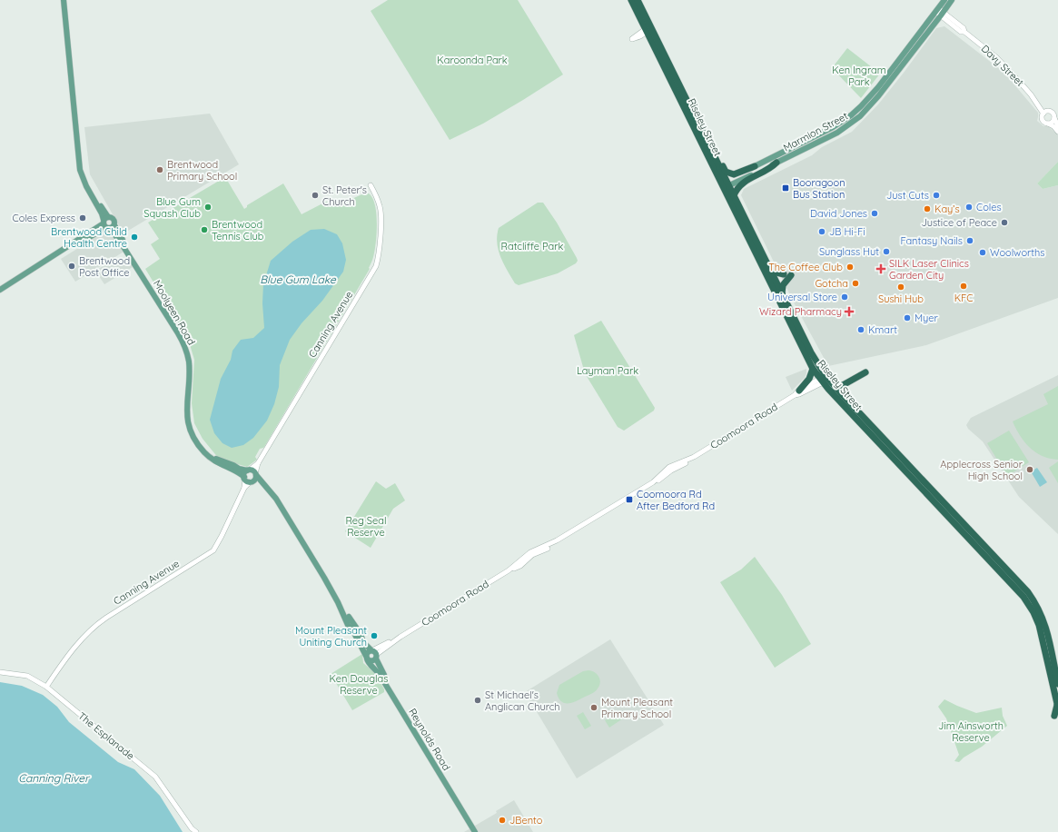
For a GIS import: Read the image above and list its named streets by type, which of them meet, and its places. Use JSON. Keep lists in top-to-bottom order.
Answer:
{
  "streets": {
    "highway": ["Riseley Street"],
    "main road": [
      "Marmion Street",
      "Moolyeen Road",
      "Canning Avenue",
      "Reynolds Road"
    ],
    "street": ["Davy Street", "Coomoora Road", "The Esplanade"]
  },
  "crossings": [
    ["Davy Street", "Marmion Street"],
    ["Riseley Street", "Marmion Street"],
    ["Riseley Street", "Coomoora Road"],
    ["Moolyeen Road", "Canning Avenue"],
    ["Moolyeen Road", "Reynolds Road"],
    ["Canning Avenue", "The Esplanade"],
    ["Canning Avenue", "Reynolds Road"],
    ["Coomoora Road", "Reynolds Road"]
  ],
  "water": ["Blue Gum Lake", "Canning River"],
  "parks": [
    "Karoonda Park",
    "Ken Ingram Park",
    "Ratcliffe Park",
    "Layman Park",
    "Reg Seal Reserve",
    "Ken Douglas Reserve",
    "Jim Ainsworth Reserve"
  ],
  "places": {
    "other": [
      "Brentwood Primary School",
      "St. Peter's Church",
      "Just Cuts",
      "Blue Gum Squash Club",
      "Coles",
      "Kay’s",
      "David Jones",
      "Coles Express",
      "Justice of Peace",
      "Brentwood Tennis Club",
      "JB Hi-Fi",
      "Brentwood Child Health Centre",
      "Fantasy Nails",
      "Sunglass Hut",
      "Woolworths",
      "Brentwood Post Office",
      "The Coffee Club",
      "Gotcha",
      "KFC",
      "Sushi Hub",
      "Universal Store",
      "Myer",
      "Kmart",
      "Applecross Senior High School",
      "Mount Pleasant Uniting Church",
      "St Michael's Anglican Church",
      "Mount Pleasant Primary School",
      "JBento"
    ],
    "transit": ["Booragoon Bus Station", "Coomoora Rd After Bedford Rd"],
    "health": ["SILK Laser Clinics Garden City", "Wizard Pharmacy"]
  }
}
